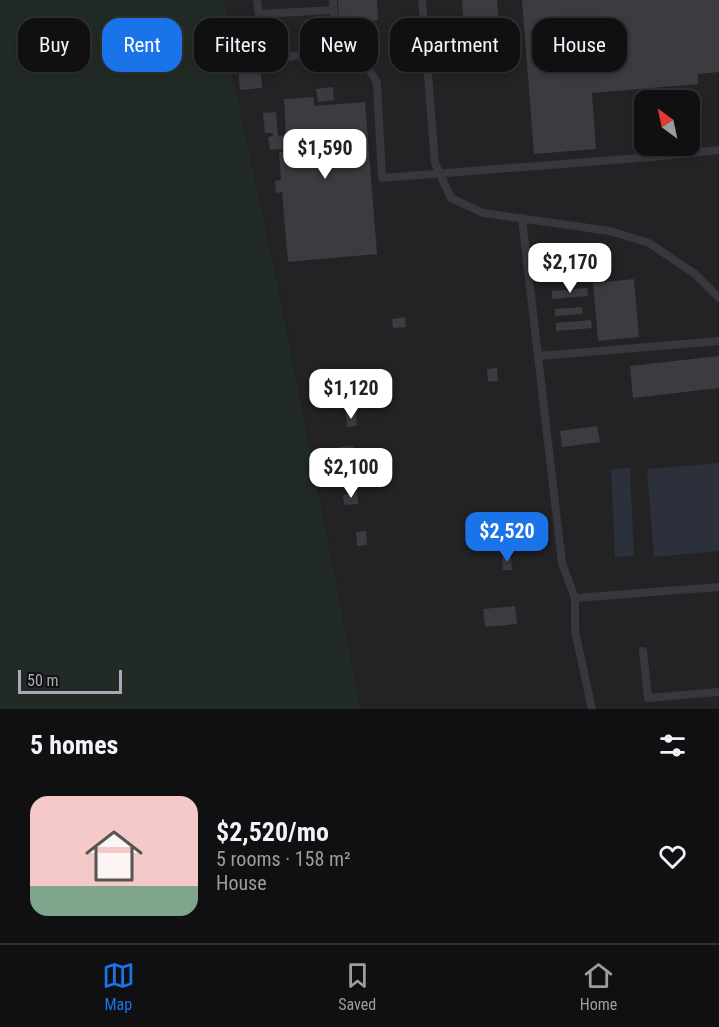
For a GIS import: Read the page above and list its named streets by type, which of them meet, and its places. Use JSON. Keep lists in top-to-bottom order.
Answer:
{
  "scale_bar": "50 m",
  "north": "top left",
  "page": {
    "chip": [
      "Buy",
      "Rent",
      "Filters",
      "New",
      "Apartment",
      "House"
    ],
    "price": [
      "$1,590",
      "$2,170",
      "$1,120",
      "$2,100",
      "$2,520"
    ],
    "scale": "50 m",
    "heading": "5 homes",
    "list": [
      {
        "name": "$2,520/mo",
        "note": "5 rooms · 158 m² · House"
      }
    ],
    "tabs": ["Map", "Saved", "Home"]
  }
}
